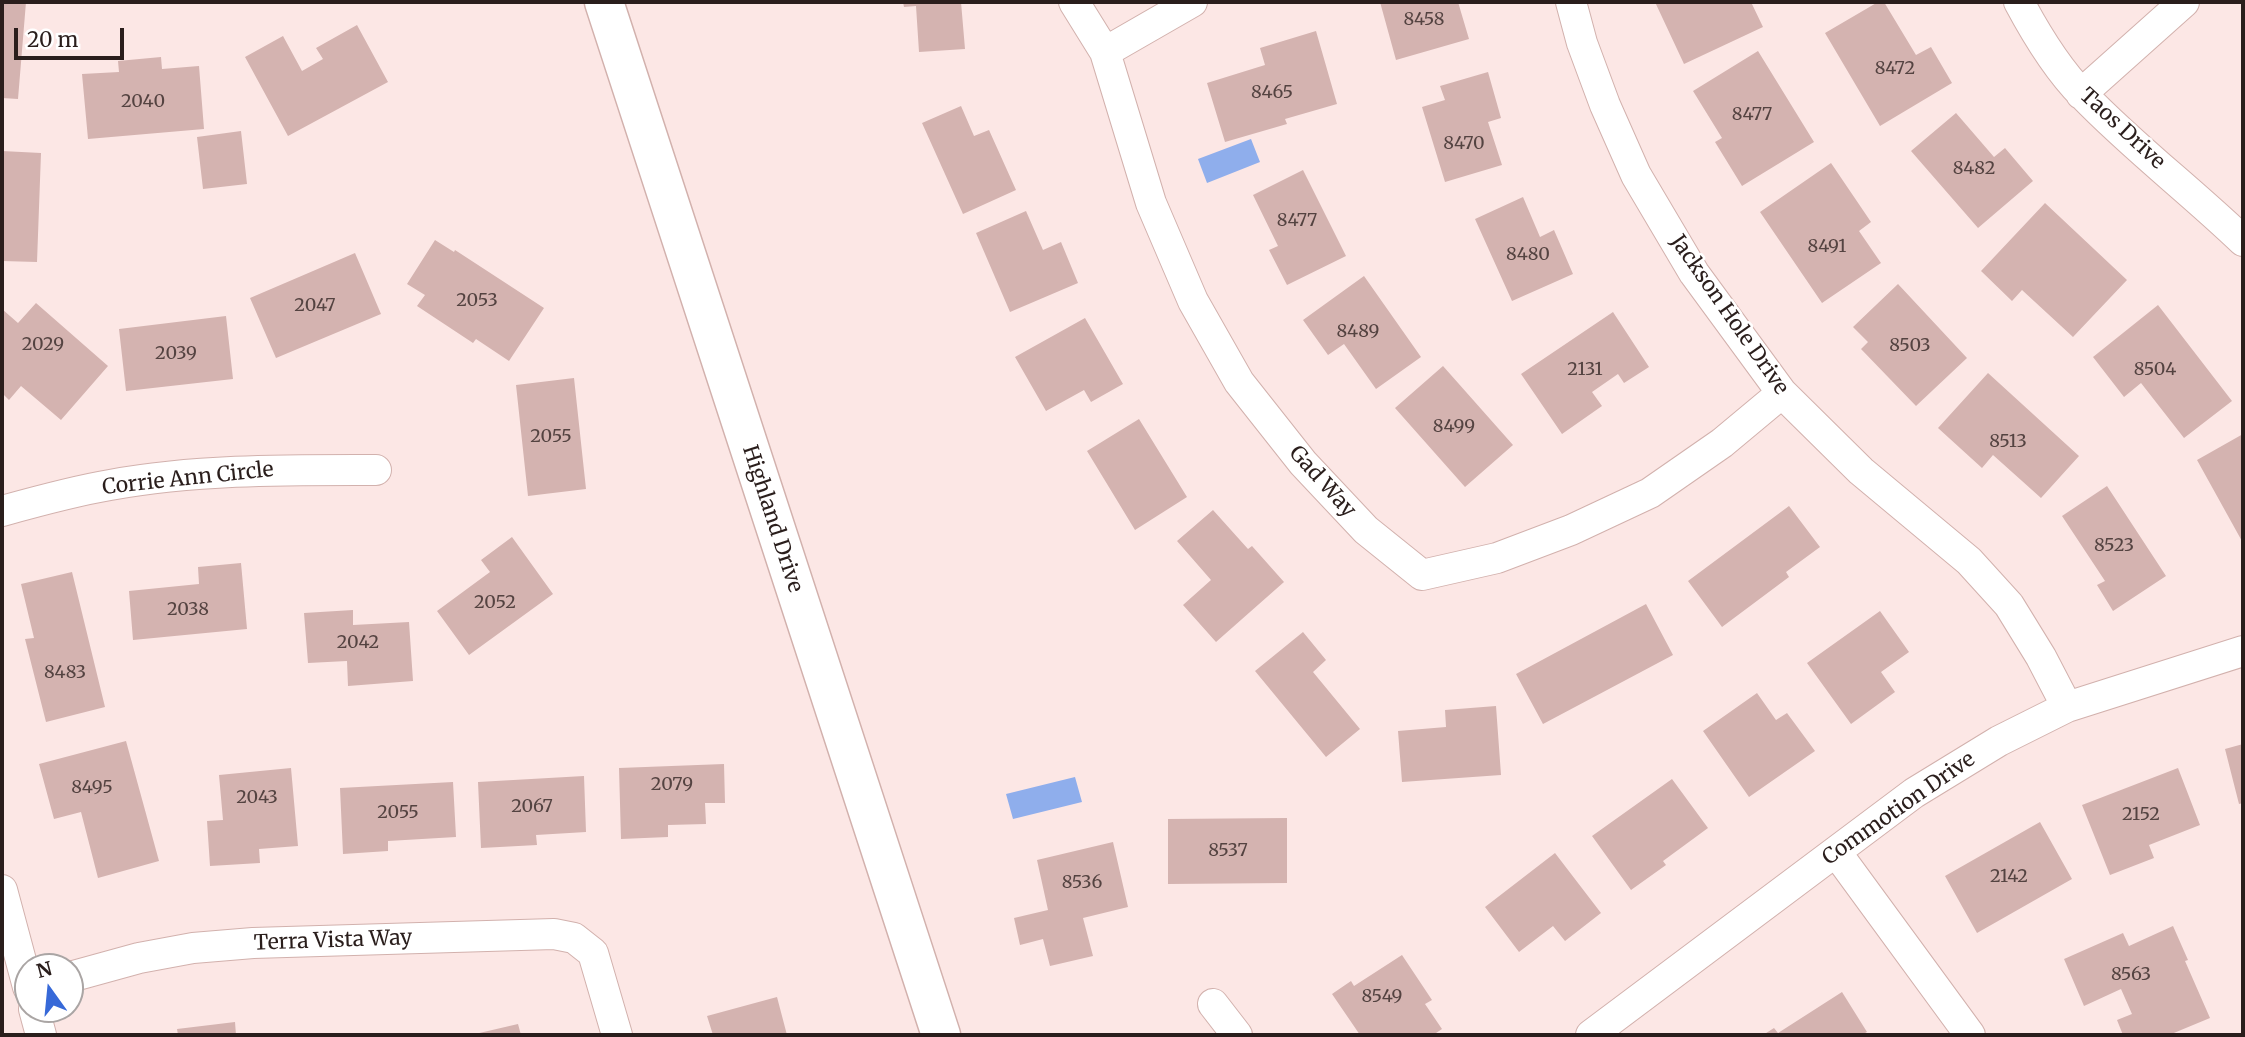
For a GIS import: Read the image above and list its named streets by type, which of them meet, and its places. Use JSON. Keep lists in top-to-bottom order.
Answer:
{
  "streets": {
    "main road": ["Highland Drive"],
    "street": [
      "Taos Drive",
      "Jackson Hole Drive",
      "Corrie Ann Circle",
      "Gad Way",
      "Commotion Drive",
      "Terra Vista Way"
    ]
  },
  "crossings": [
    ["Jackson Hole Drive", "Gad Way"],
    ["Jackson Hole Drive", "Commotion Drive"]
  ],
  "house_numbers": [
    "8458",
    "8472",
    "8465",
    "2040",
    "8477",
    "8470",
    "8482",
    "8477",
    "8491",
    "8480",
    "2053",
    "2047",
    "8489",
    "2029",
    "8503",
    "2039",
    "2131",
    "8504",
    "8499",
    "2055",
    "8513",
    "8523",
    "2052",
    "2038",
    "2042",
    "8483",
    "2079",
    "8495",
    "2043",
    "2067",
    "2055",
    "2152",
    "8537",
    "2142",
    "8536",
    "8563",
    "8549"
  ],
  "scale_bar": "20 m",
  "north": "top"
}
